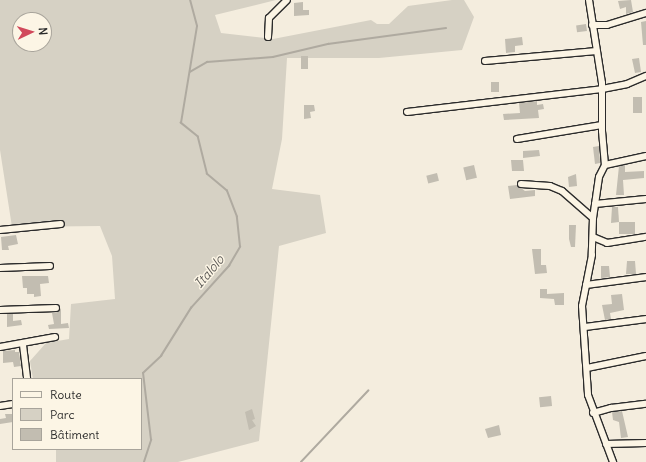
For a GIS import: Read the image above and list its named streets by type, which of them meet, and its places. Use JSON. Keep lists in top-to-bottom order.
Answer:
{
  "water": ["Italolo"],
  "legend": ["Route", "Parc", "Bâtiment"],
  "north": "right"
}
